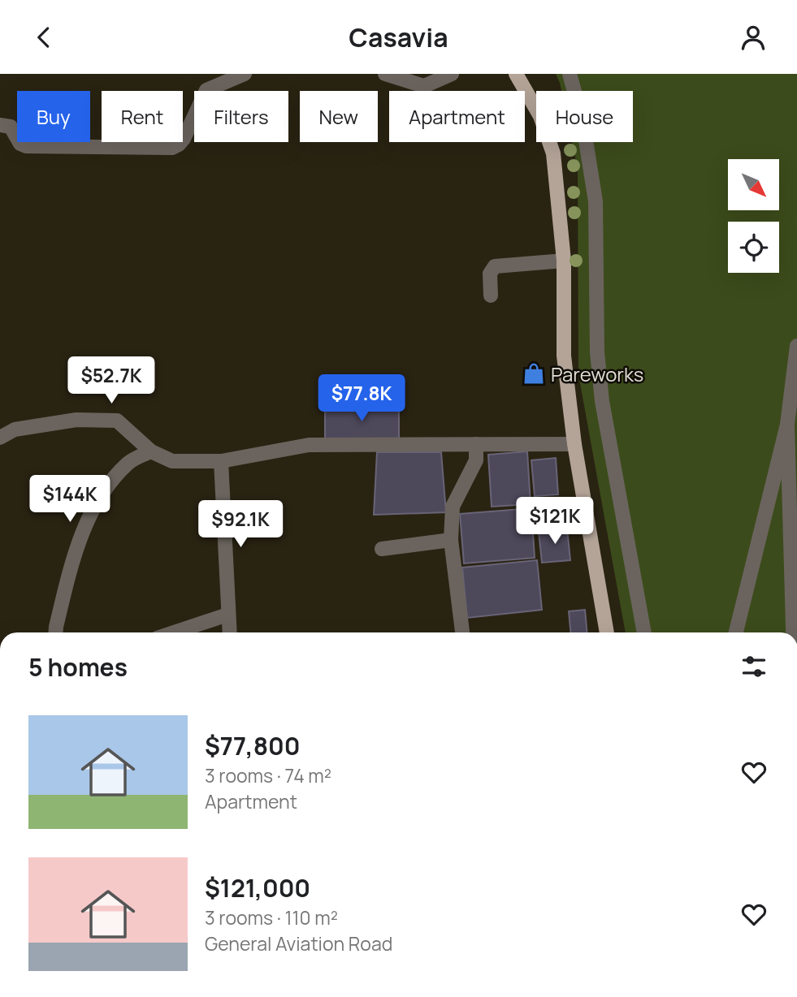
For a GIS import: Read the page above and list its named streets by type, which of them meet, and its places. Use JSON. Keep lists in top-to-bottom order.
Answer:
{
  "places": {
    "shop": ["Pareworks"]
  },
  "north": "bottom right",
  "page": {
    "header": "Casavia",
    "chip": [
      "Buy",
      "Rent",
      "Filters",
      "New",
      "Apartment",
      "House"
    ],
    "price": [
      "$52.7K",
      "$77.8K",
      "$144K",
      "$121K",
      "$92.1K"
    ],
    "heading": "5 homes",
    "list": [
      {
        "name": "$77,800",
        "note": "3 rooms · 74 m² · Apartment"
      },
      {
        "name": "$121,000",
        "note": "3 rooms · 110 m² · General Aviation Road"
      }
    ]
  }
}
